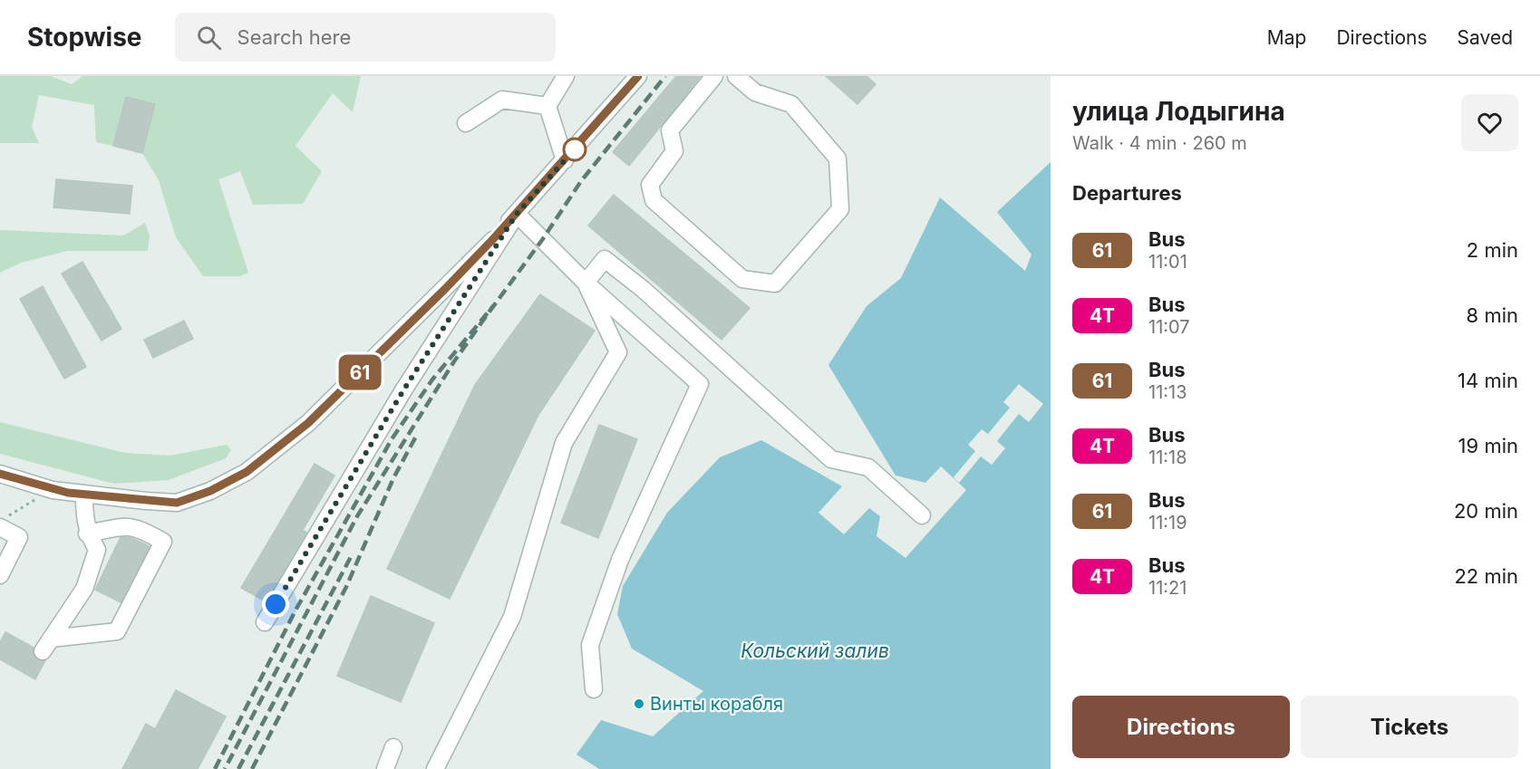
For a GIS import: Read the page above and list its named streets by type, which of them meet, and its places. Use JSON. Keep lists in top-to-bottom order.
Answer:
{
  "water": ["Кольский залив"],
  "places": ["Винты корабля"],
  "lines": ["bus line 61"],
  "page": {
    "header": "Stopwise",
    "search": "Search here",
    "nav": ["Map", "Directions", "Saved"],
    "on_map": "61",
    "heading": [
      ["улица Лодыгина", "Walk · 4 min · 260 m"],
      "Departures"
    ],
    "list": [
      {
        "mark": "61",
        "name": "Bus",
        "note": "11:01",
        "value": "2 min"
      },
      {
        "mark": "4Т",
        "name": "Bus",
        "note": "11:07",
        "value": "8 min"
      },
      {
        "mark": "61",
        "name": "Bus",
        "note": "11:13",
        "value": "14 min"
      },
      {
        "mark": "4Т",
        "name": "Bus",
        "note": "11:18",
        "value": "19 min"
      },
      {
        "mark": "61",
        "name": "Bus",
        "note": "11:19",
        "value": "20 min"
      },
      {
        "mark": "4Т",
        "name": "Bus",
        "note": "11:21",
        "value": "22 min"
      }
    ],
    "buttons": ["Directions", "Tickets"]
  }
}
